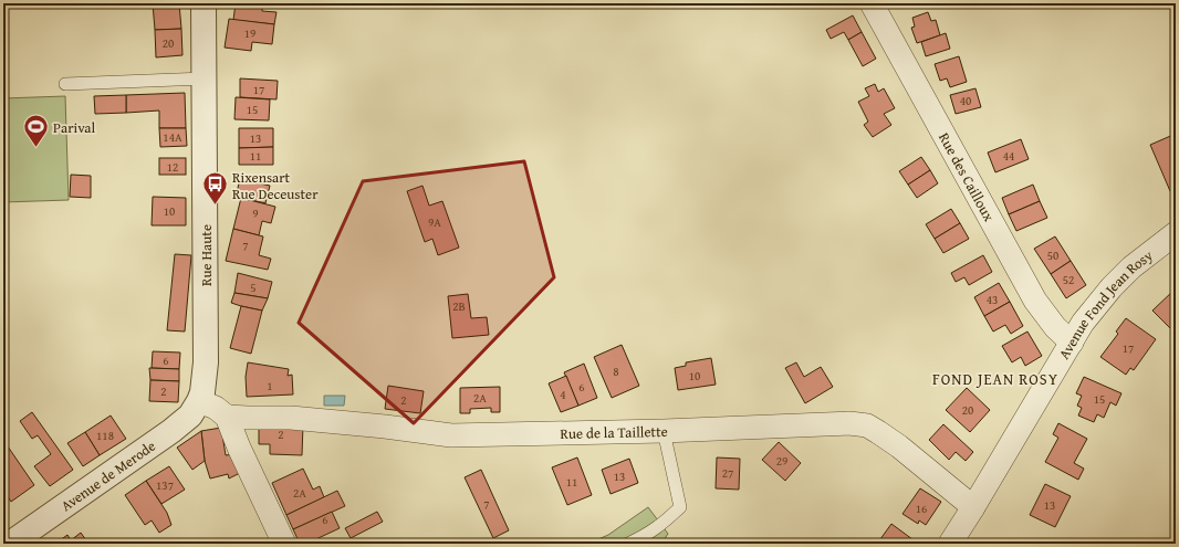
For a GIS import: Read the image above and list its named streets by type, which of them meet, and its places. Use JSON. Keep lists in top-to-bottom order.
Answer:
{
  "streets": {
    "street": [
      "Rue des Cailloux",
      "Rue Haute",
      "Avenue Fond Jean Rosy",
      "Rue de la Taillette",
      "Avenue de Merode"
    ]
  },
  "crossings": [
    ["Rue des Cailloux", "Avenue Fond Jean Rosy"],
    ["Rue Haute", "Avenue de Merode"],
    ["Avenue Fond Jean Rosy", "Rue de la Taillette"]
  ],
  "districts": ["FOND JEAN ROSY"],
  "places": {
    "sports": ["Parival"],
    "bus stop": ["Rixensart Rue Deceuster"]
  },
  "house_numbers": [
    "19",
    "20",
    "17",
    "40",
    "15",
    "14A",
    "13",
    "11",
    "44",
    "12",
    "10",
    "9",
    "9A",
    "7",
    "50",
    "52",
    "5",
    "43",
    "2B",
    "17",
    "6",
    "8",
    "10",
    "1",
    "6",
    "2",
    "4",
    "2A",
    "15",
    "2",
    "20",
    "2",
    "118",
    "29",
    "27",
    "13",
    "11",
    "137",
    "2A",
    "7",
    "13",
    "16",
    "6"
  ]
}
